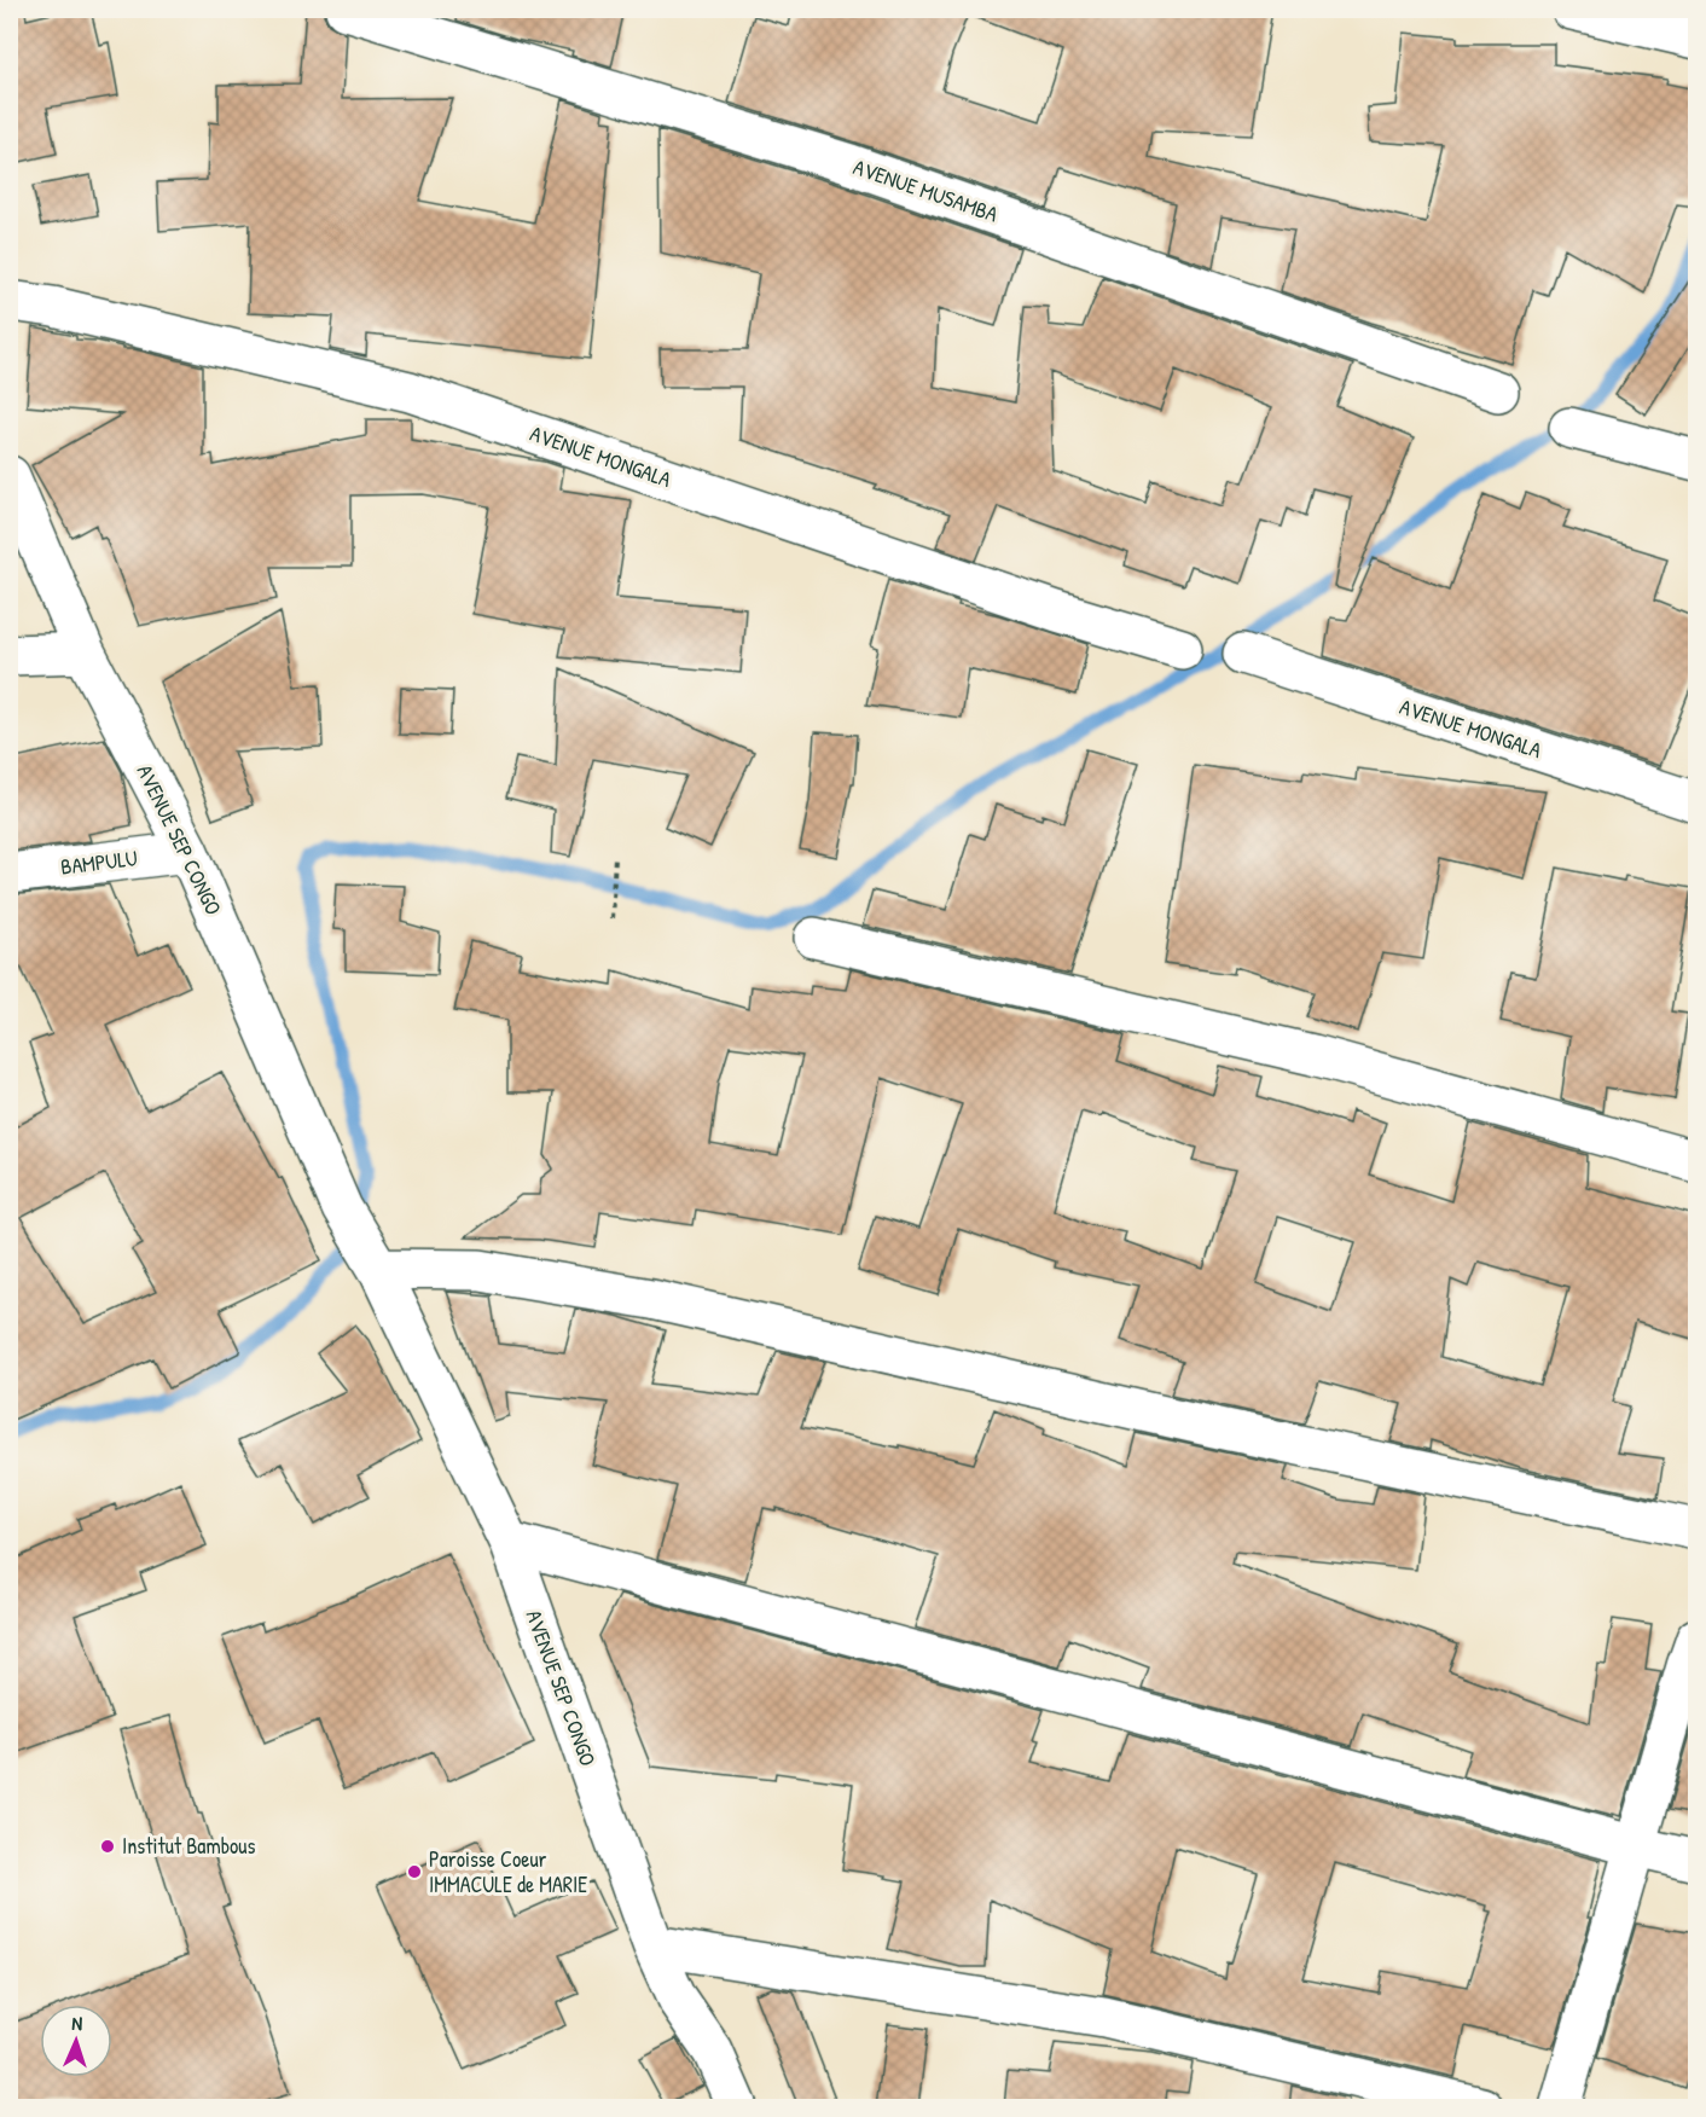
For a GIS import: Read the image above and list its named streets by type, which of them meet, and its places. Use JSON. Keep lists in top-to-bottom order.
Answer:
{
  "streets": {
    "street": [
      "AVENUE MUSAMBA",
      "AVENUE MONGALA",
      "AVENUE SEP CONGO",
      "BAMPULU"
    ]
  },
  "crossings": [
    ["AVENUE SEP CONGO", "BAMPULU"]
  ],
  "places": ["Institut Bambous", "Paroisse Coeur IMMACULE de MARIE"],
  "north": "top"
}
